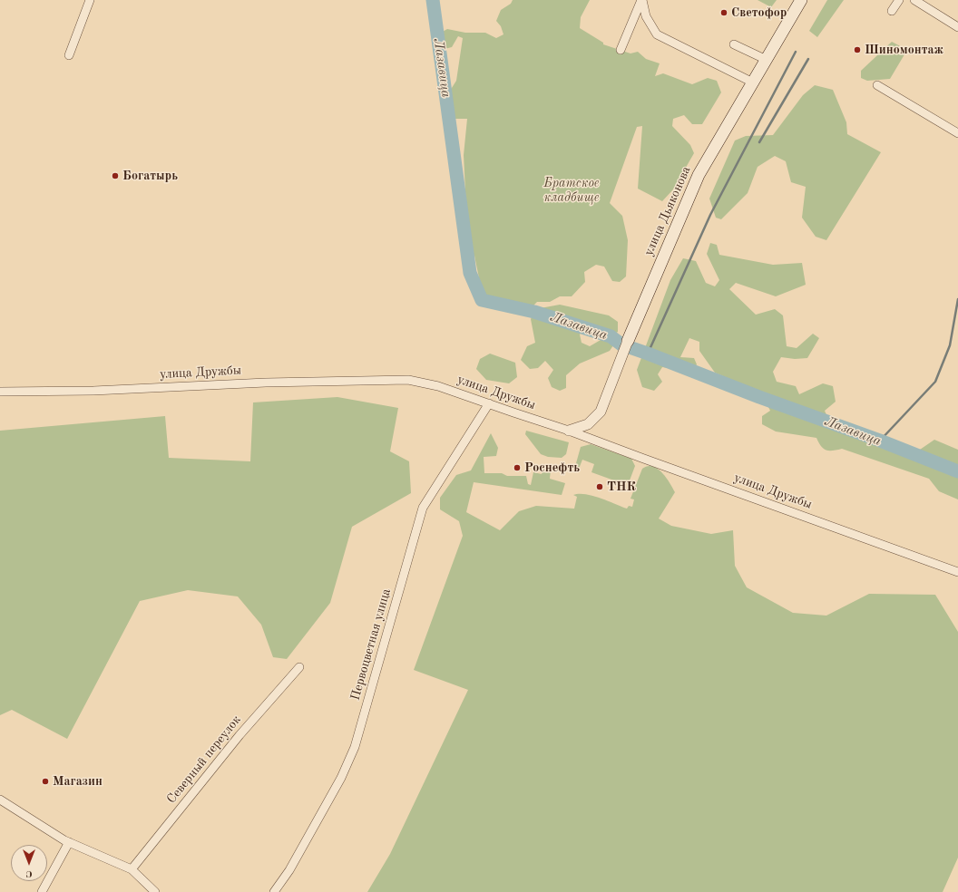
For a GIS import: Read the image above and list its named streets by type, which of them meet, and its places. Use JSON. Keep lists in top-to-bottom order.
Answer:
{
  "streets": {
    "main road": ["улица Дьяконова"],
    "street": ["улица Дружбы", "Первоцветная улица", "Северный переулок"]
  },
  "crossings": [
    ["улица Дьяконова", "улица Дружбы"],
    ["улица Дружбы", "Первоцветная улица"]
  ],
  "water": ["Лазавица"],
  "parks": ["Братское кладбище"],
  "places": [
    "Светофор",
    "Шиномонтаж",
    "Богатырь",
    "Роснефть",
    "ТНК",
    "Магазин"
  ],
  "north": "bottom"
}
